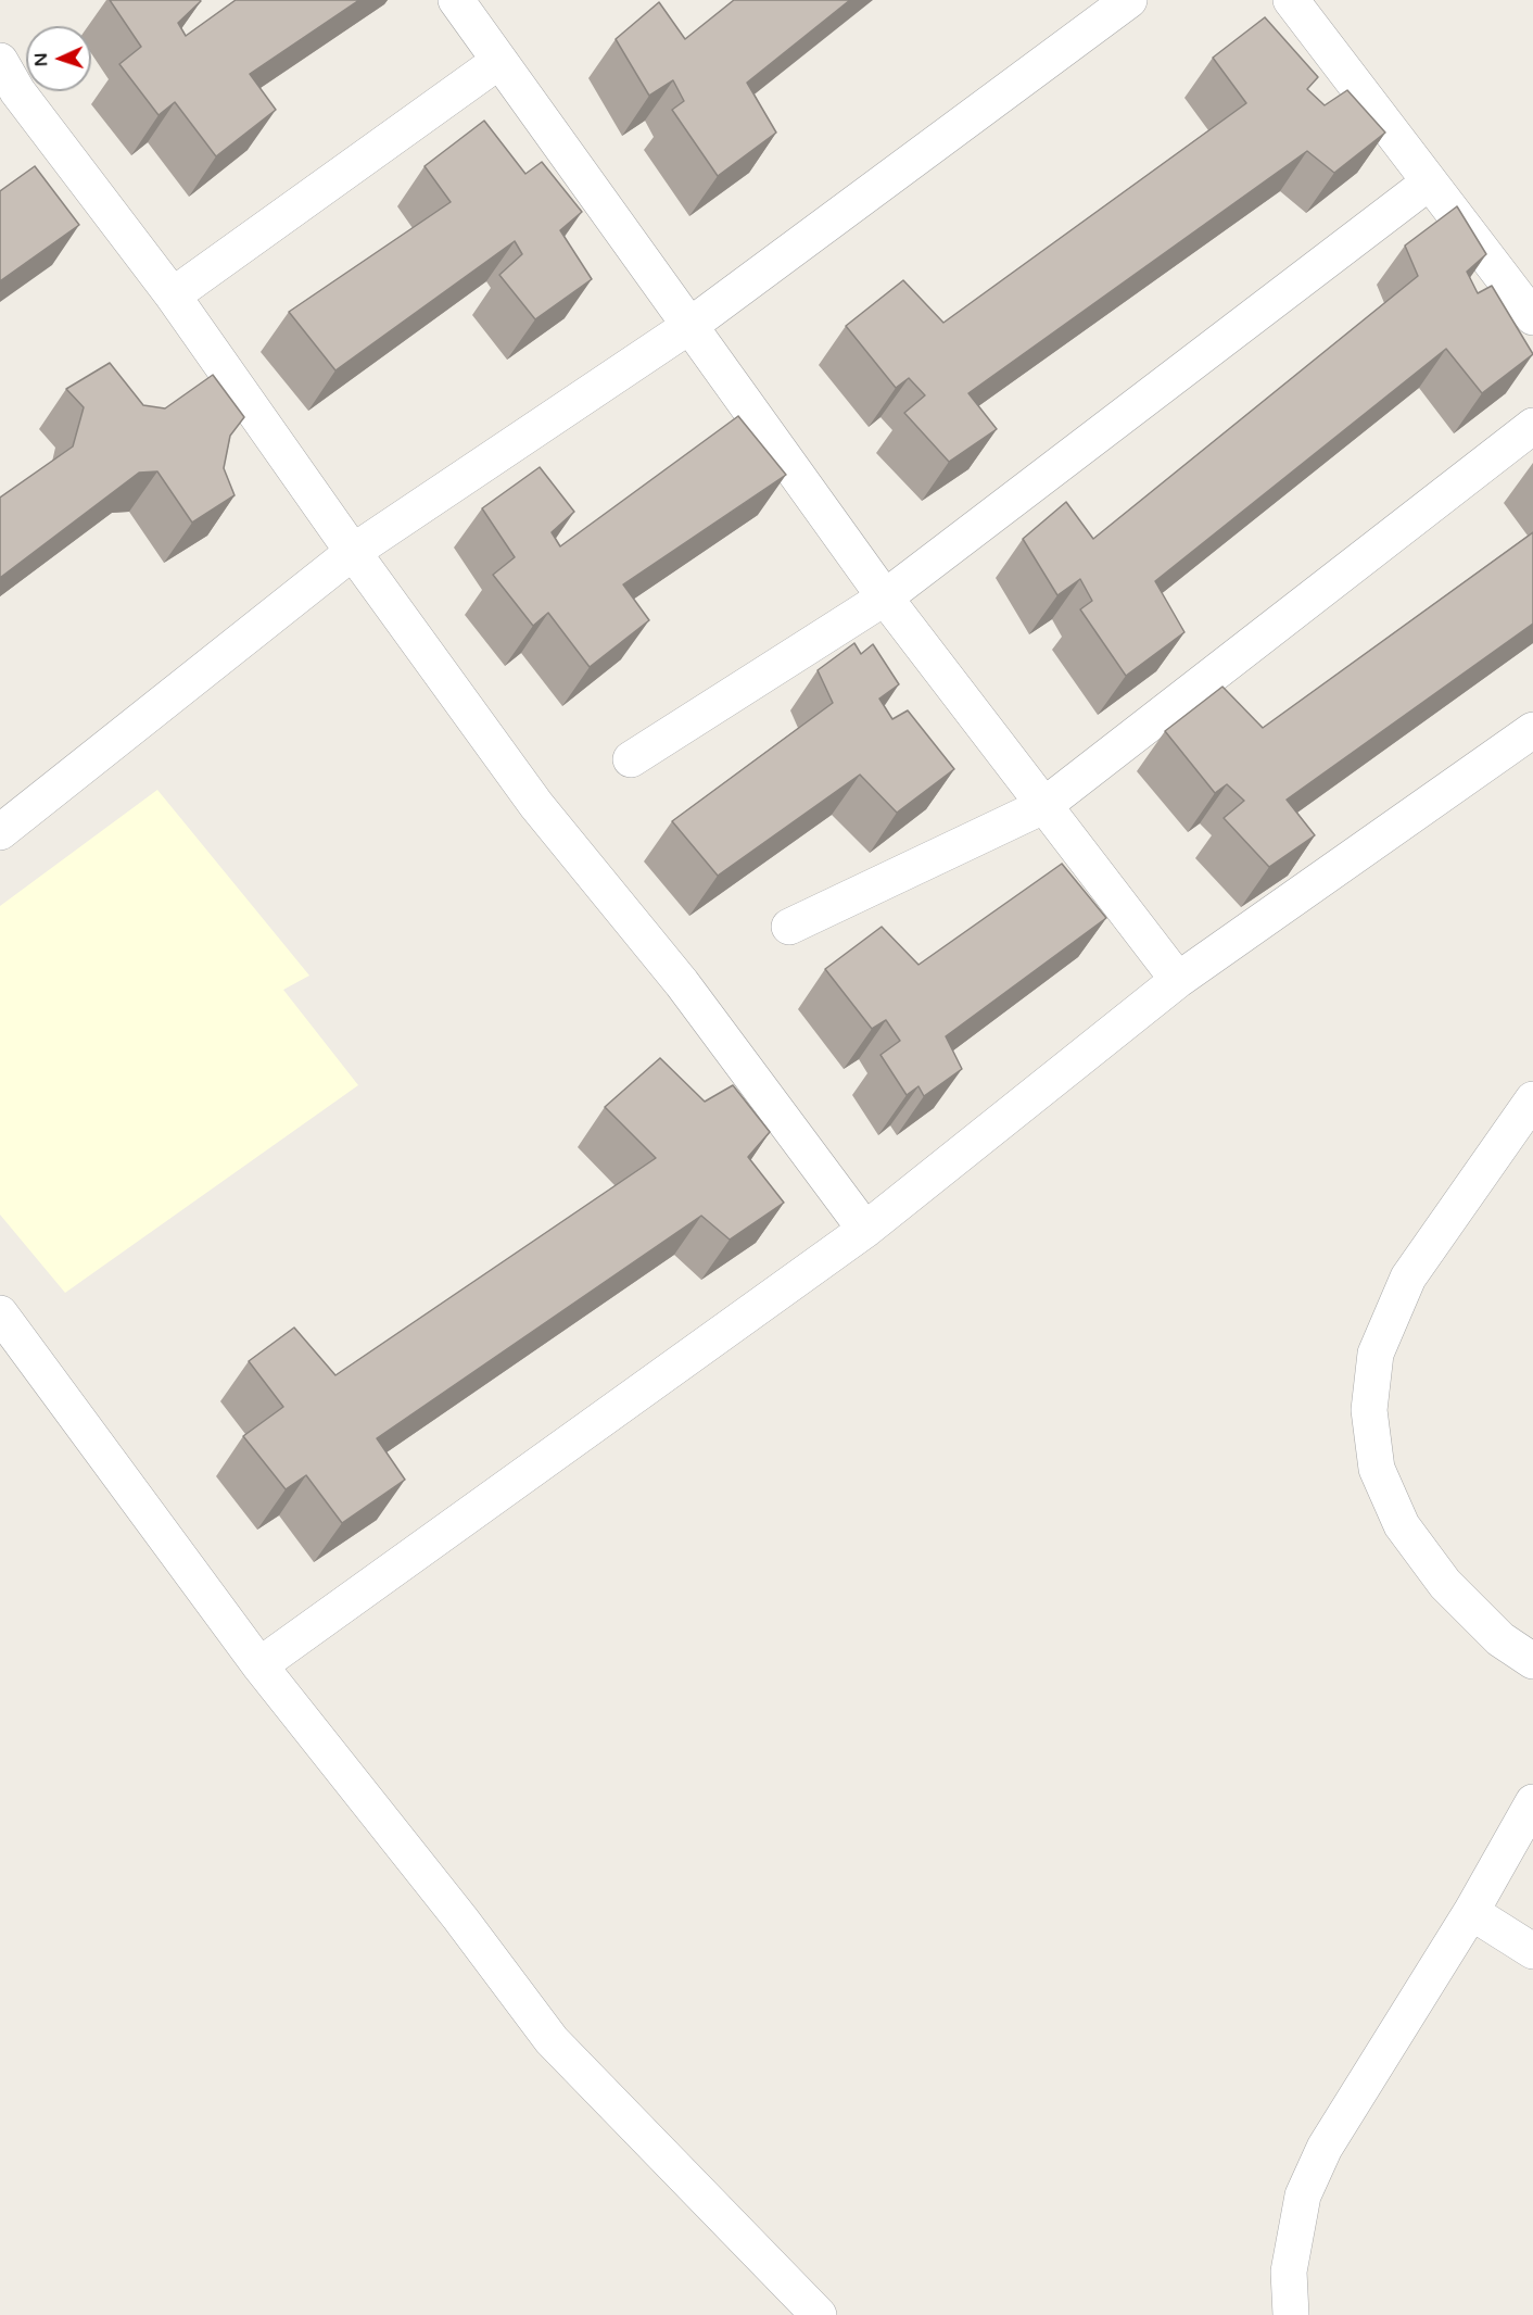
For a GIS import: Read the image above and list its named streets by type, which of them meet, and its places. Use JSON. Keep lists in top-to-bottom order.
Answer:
{
  "north": "left"
}
